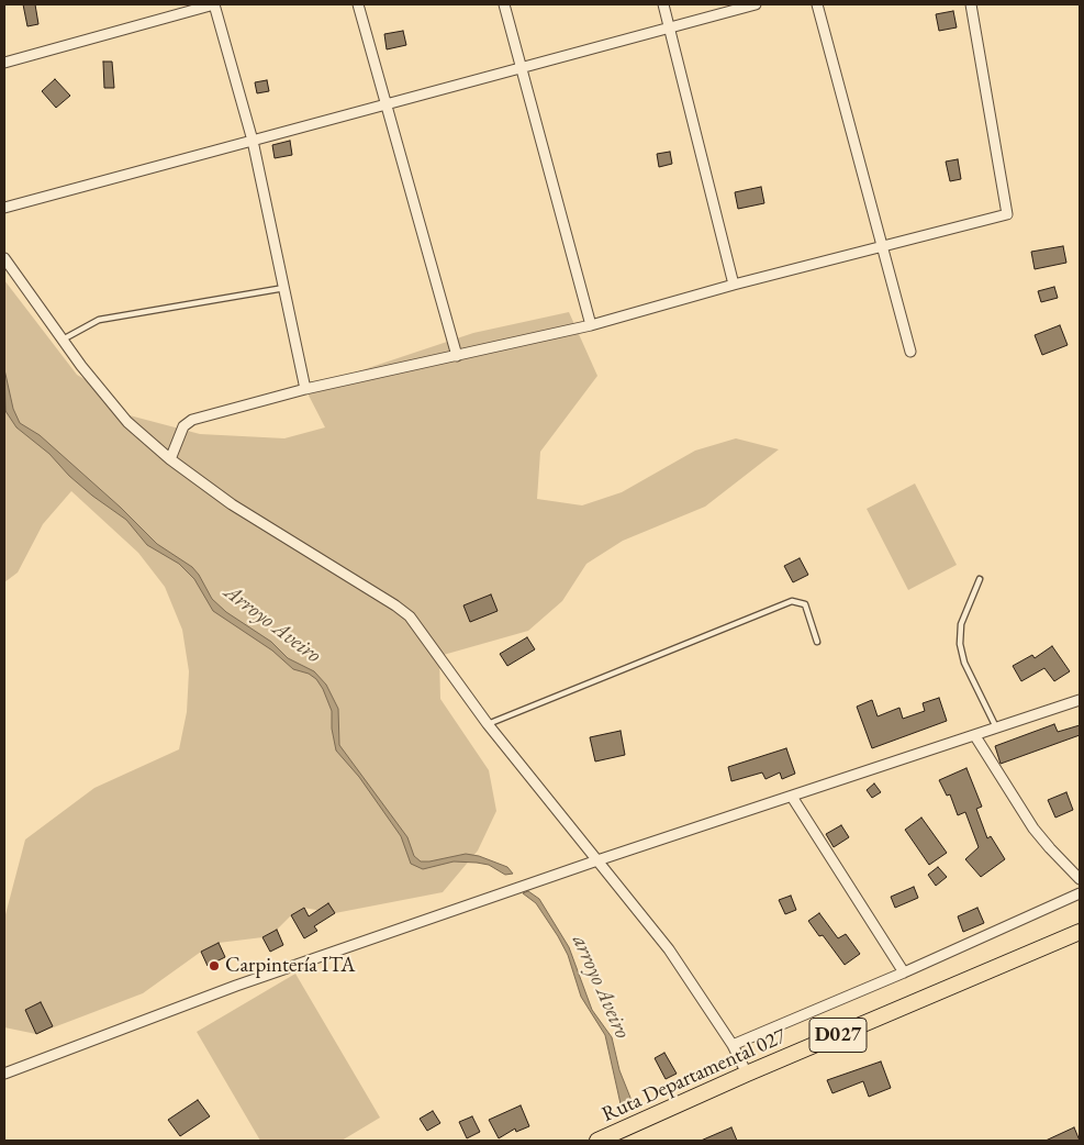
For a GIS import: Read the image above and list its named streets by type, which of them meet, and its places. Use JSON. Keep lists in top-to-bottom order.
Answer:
{
  "streets": {
    "main road": ["D027", "Ruta Departamental 027"]
  },
  "water": ["Arroyo Aveiro", "arroyo Aveiro"],
  "places": ["Carpintería ITA"]
}
